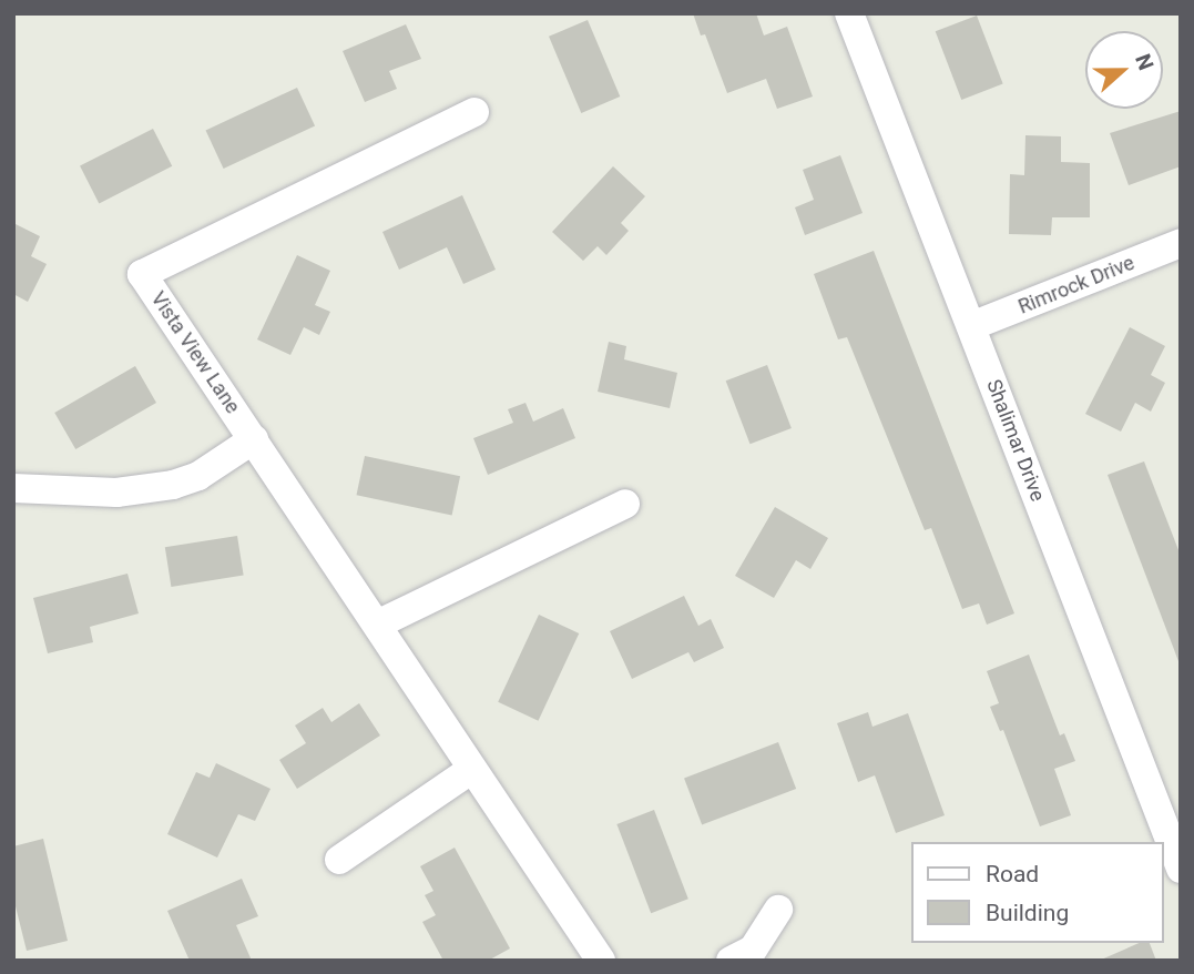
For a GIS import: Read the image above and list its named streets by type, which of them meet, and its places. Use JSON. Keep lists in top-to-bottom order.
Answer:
{
  "streets": {
    "street": ["Rimrock Drive", "Vista View Lane", "Shalimar Drive"]
  },
  "crossings": [
    ["Rimrock Drive", "Shalimar Drive"]
  ],
  "legend": ["Road", "Building"],
  "north": "right"
}
